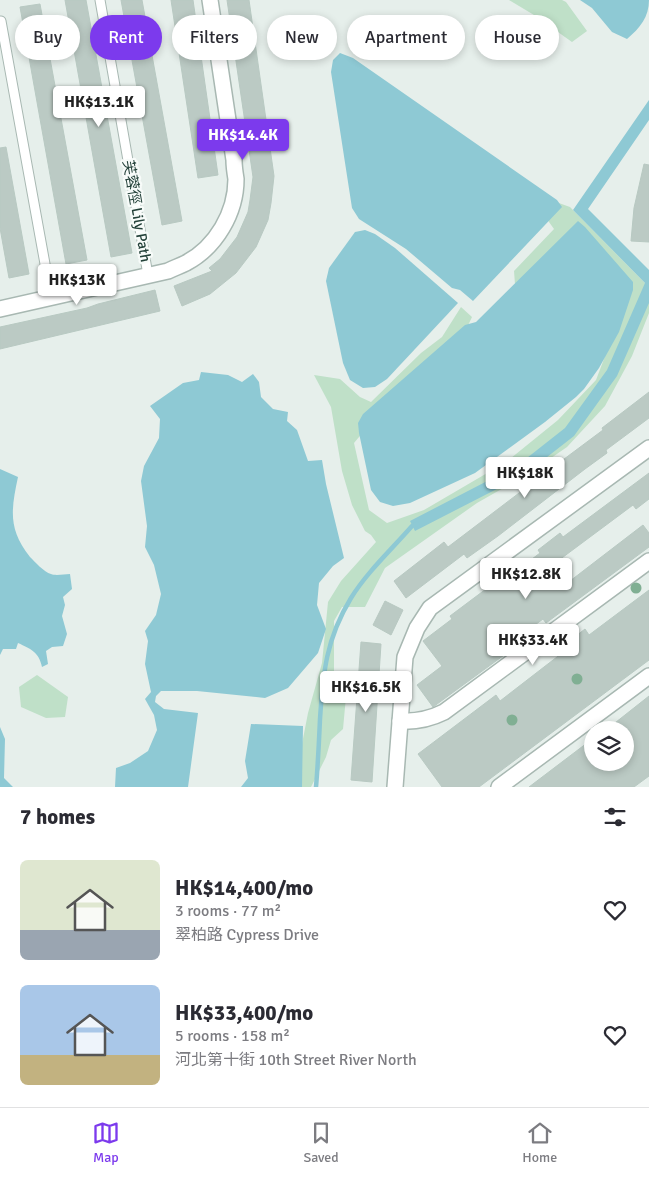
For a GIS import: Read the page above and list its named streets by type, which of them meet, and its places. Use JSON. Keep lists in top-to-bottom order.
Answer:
{
  "streets": {
    "lane": ["芙蓉徑 Lily Path"]
  },
  "page": {
    "chip": [
      "Buy",
      "Rent",
      "Filters",
      "New",
      "Apartment",
      "House"
    ],
    "price": [
      "HK$13.1K",
      "HK$14.4K",
      "HK$13K",
      "HK$18K",
      "HK$12.8K",
      "HK$33.4K",
      "HK$16.5K"
    ],
    "heading": "7 homes",
    "list": [
      {
        "name": "HK$14,400/mo",
        "note": "3 rooms · 77 m² · 翠柏路 Cypress Drive"
      },
      {
        "name": "HK$33,400/mo",
        "note": "5 rooms · 158 m² · 河北第十街 10th Street River North"
      }
    ],
    "tabs": ["Map", "Saved", "Home"]
  }
}
